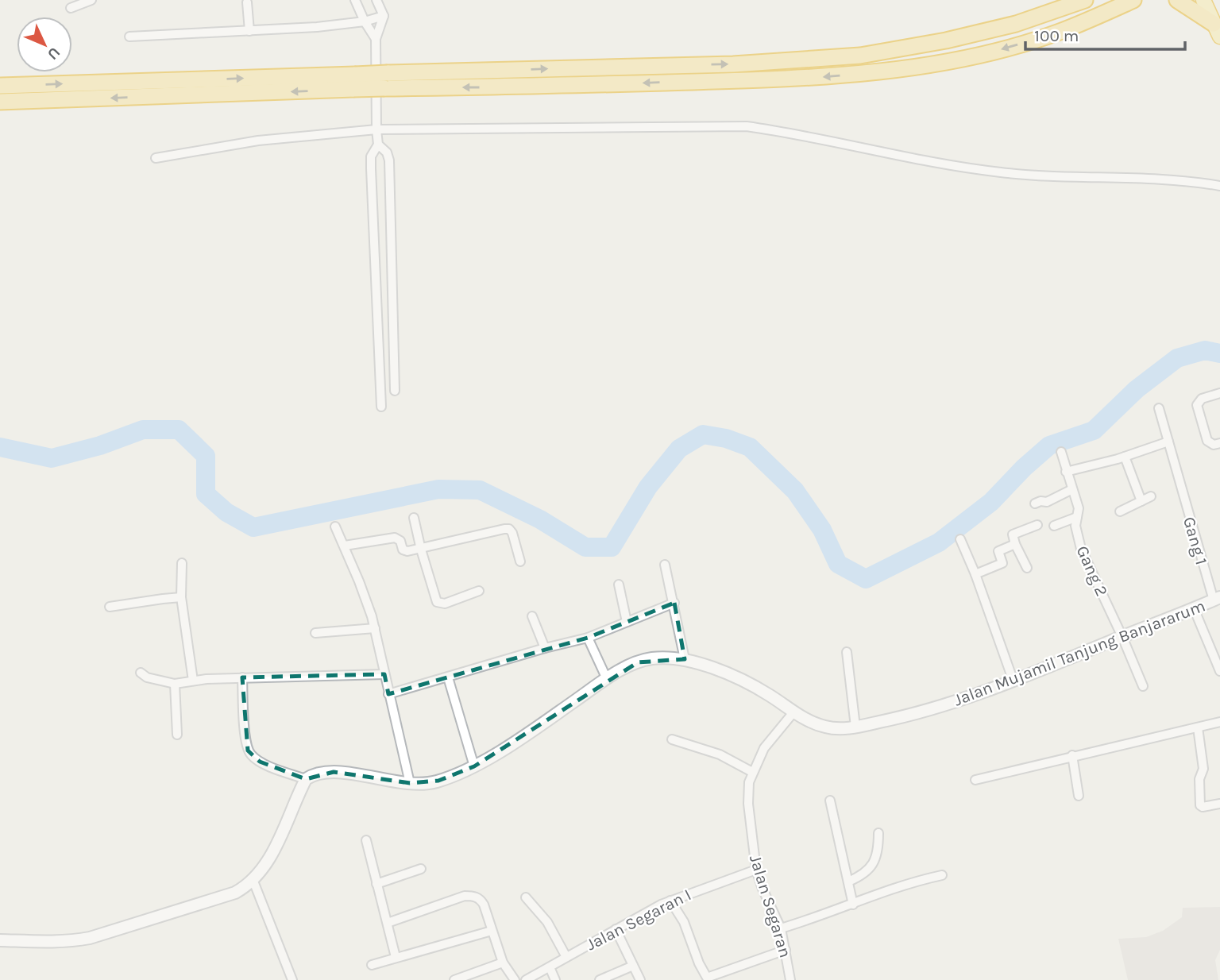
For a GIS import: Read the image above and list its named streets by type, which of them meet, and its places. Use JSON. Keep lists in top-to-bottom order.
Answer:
{
  "streets": {
    "street": [
      "Gang 1",
      "Gang 2",
      "Jalan Mujamil Tanjung Banjararum",
      "Jalan Segaran",
      "Jalan Segaran I"
    ]
  },
  "crossings": [
    ["Gang 1", "Jalan Mujamil Tanjung Banjararum"],
    ["Gang 2", "Jalan Mujamil Tanjung Banjararum"],
    ["Jalan Mujamil Tanjung Banjararum", "Jalan Segaran"],
    ["Jalan Segaran", "Jalan Segaran I"]
  ],
  "scale_bar": "100 m",
  "north": "bottom right"
}
